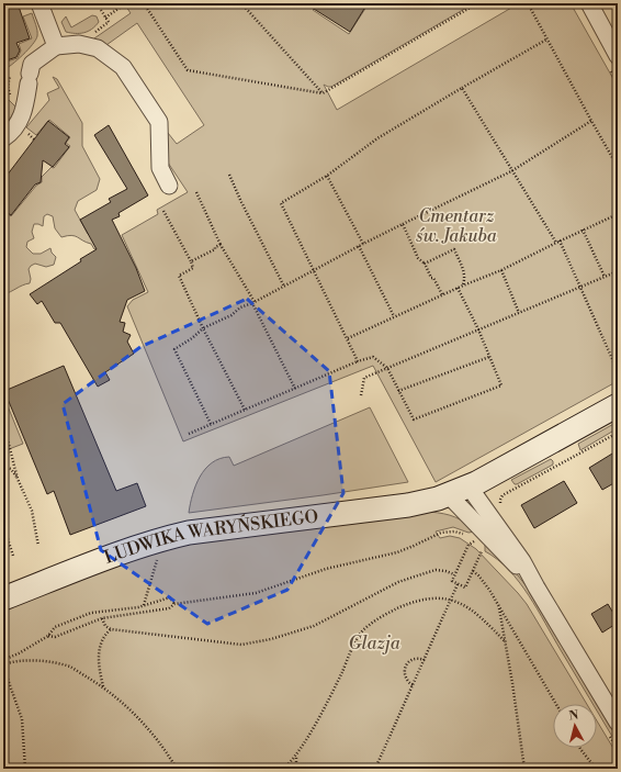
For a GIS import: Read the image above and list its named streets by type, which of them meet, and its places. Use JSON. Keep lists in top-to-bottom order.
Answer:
{
  "streets": {
    "street": ["LUDWIKA WARYŃSKIEGO"]
  },
  "parks": ["Cmentarz św. Jakuba", "Glazja"],
  "north": "top"
}
